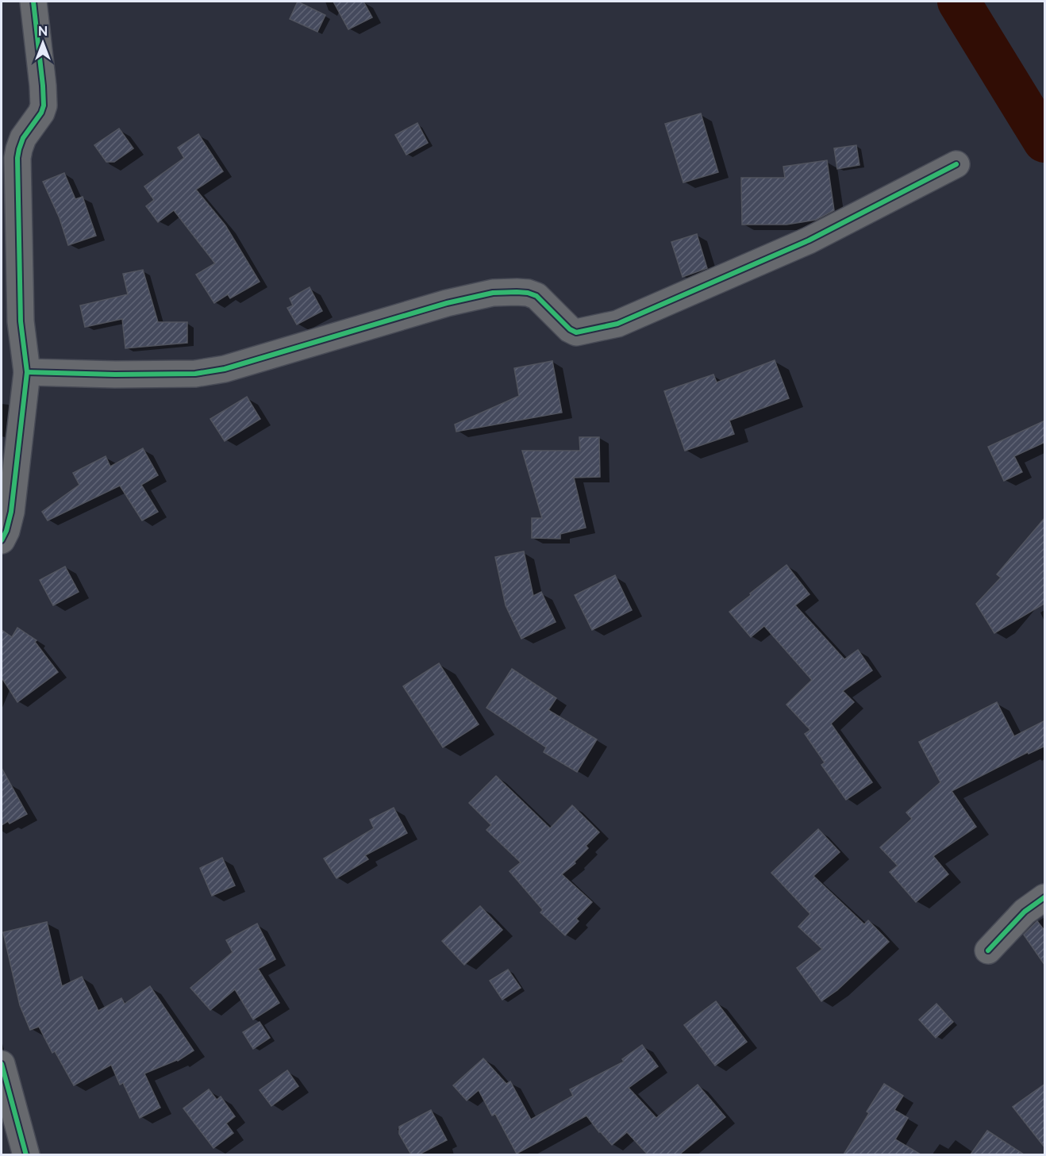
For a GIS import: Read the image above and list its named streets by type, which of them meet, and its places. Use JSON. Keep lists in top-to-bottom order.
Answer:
{
  "north": "top"
}
